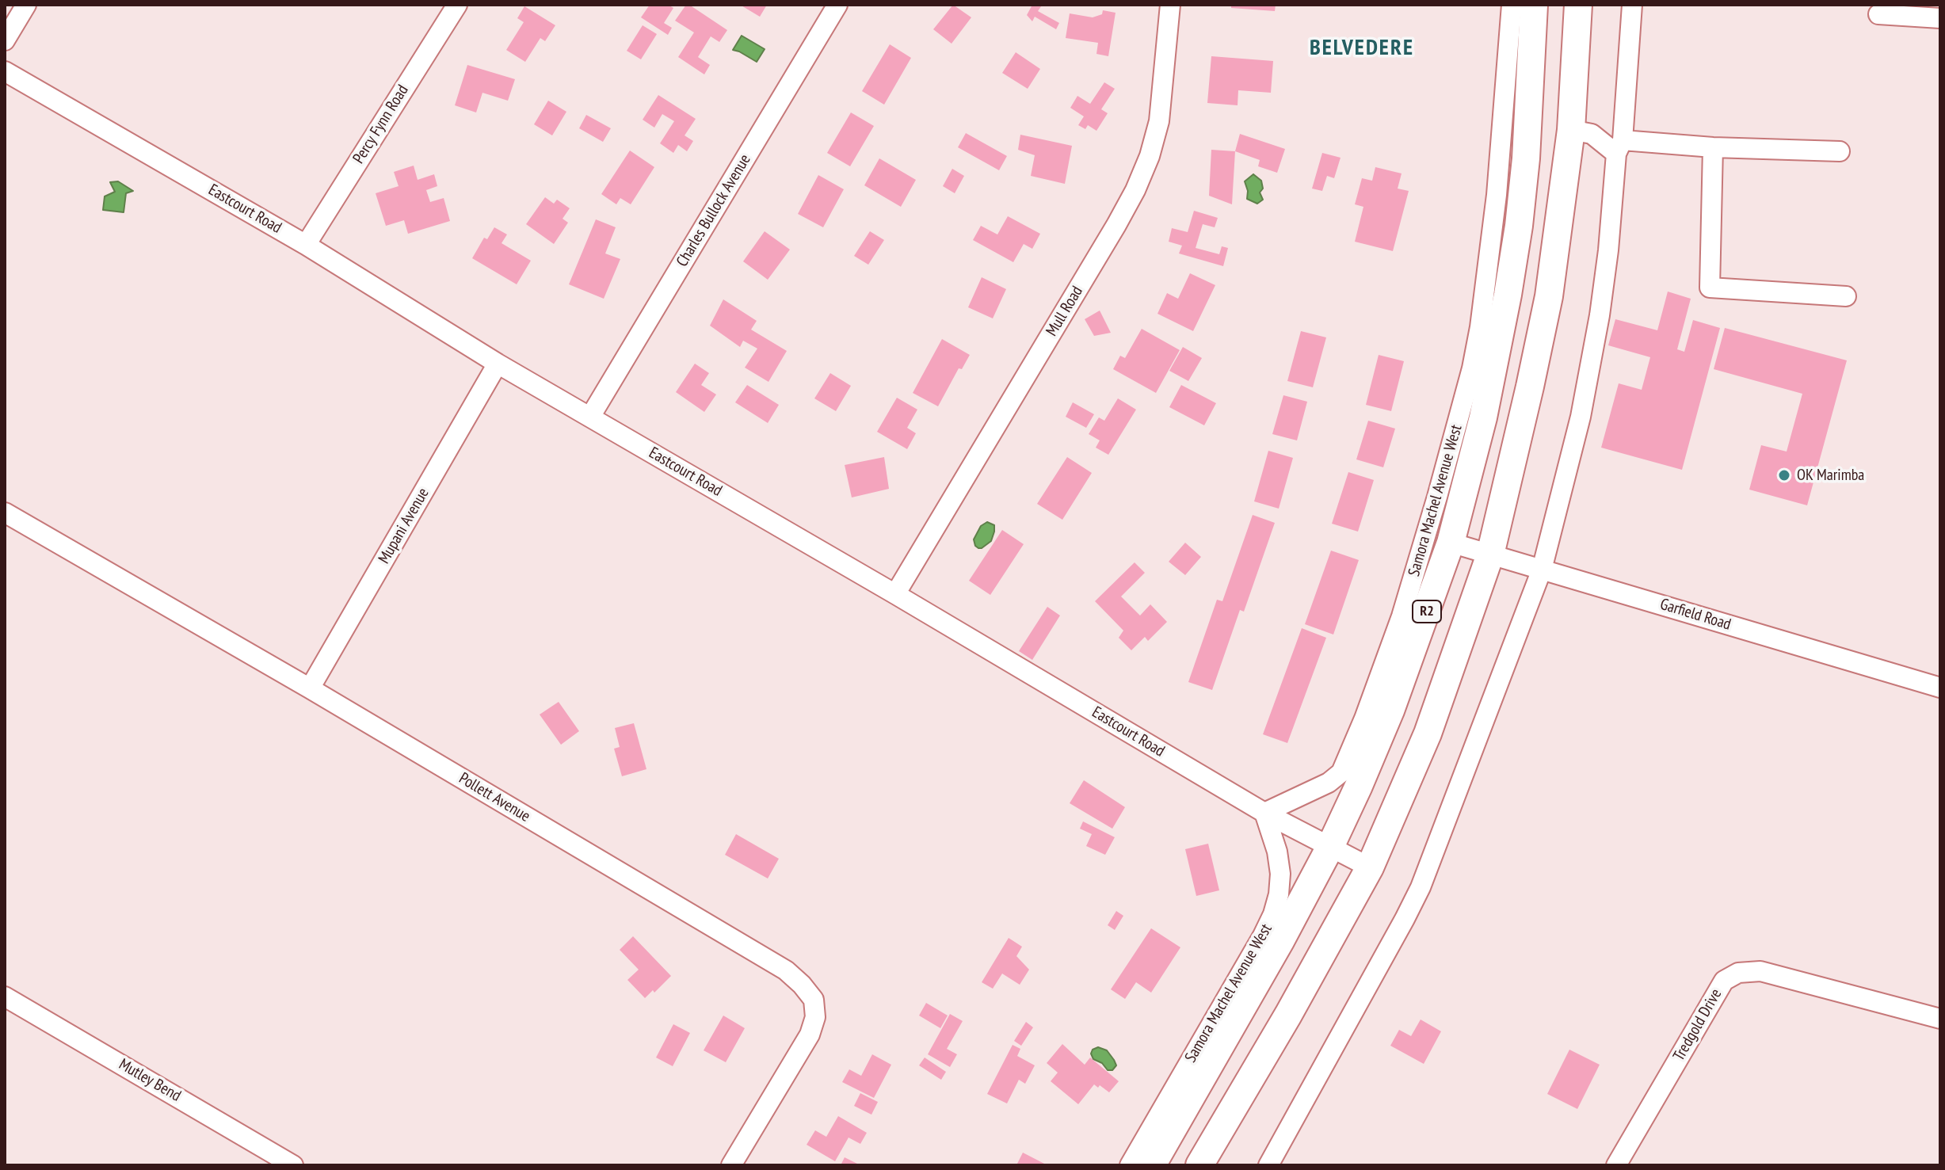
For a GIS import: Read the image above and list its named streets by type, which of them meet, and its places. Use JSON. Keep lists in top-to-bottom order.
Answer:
{
  "streets": {
    "highway": ["Samora Machel Avenue West", "R2"],
    "street": [
      "Percy Fynn Road",
      "Eastcourt Road",
      "Charles Bullock Avenue",
      "Mull Road",
      "Mupani Avenue",
      "Garfield Road",
      "Pollett Avenue",
      "Tredgold Drive",
      "Mutley Bend"
    ]
  },
  "crossings": [
    ["Percy Fynn Road", "Eastcourt Road"],
    ["Eastcourt Road", "Charles Bullock Avenue"],
    ["Eastcourt Road", "Mull Road"],
    ["Eastcourt Road", "Samora Machel Avenue West"],
    ["Eastcourt Road", "Mupani Avenue"],
    ["Samora Machel Avenue West", "Garfield Road"],
    ["Mupani Avenue", "Pollett Avenue"]
  ],
  "districts": ["BELVEDERE"],
  "places": ["OK Marimba"]
}
